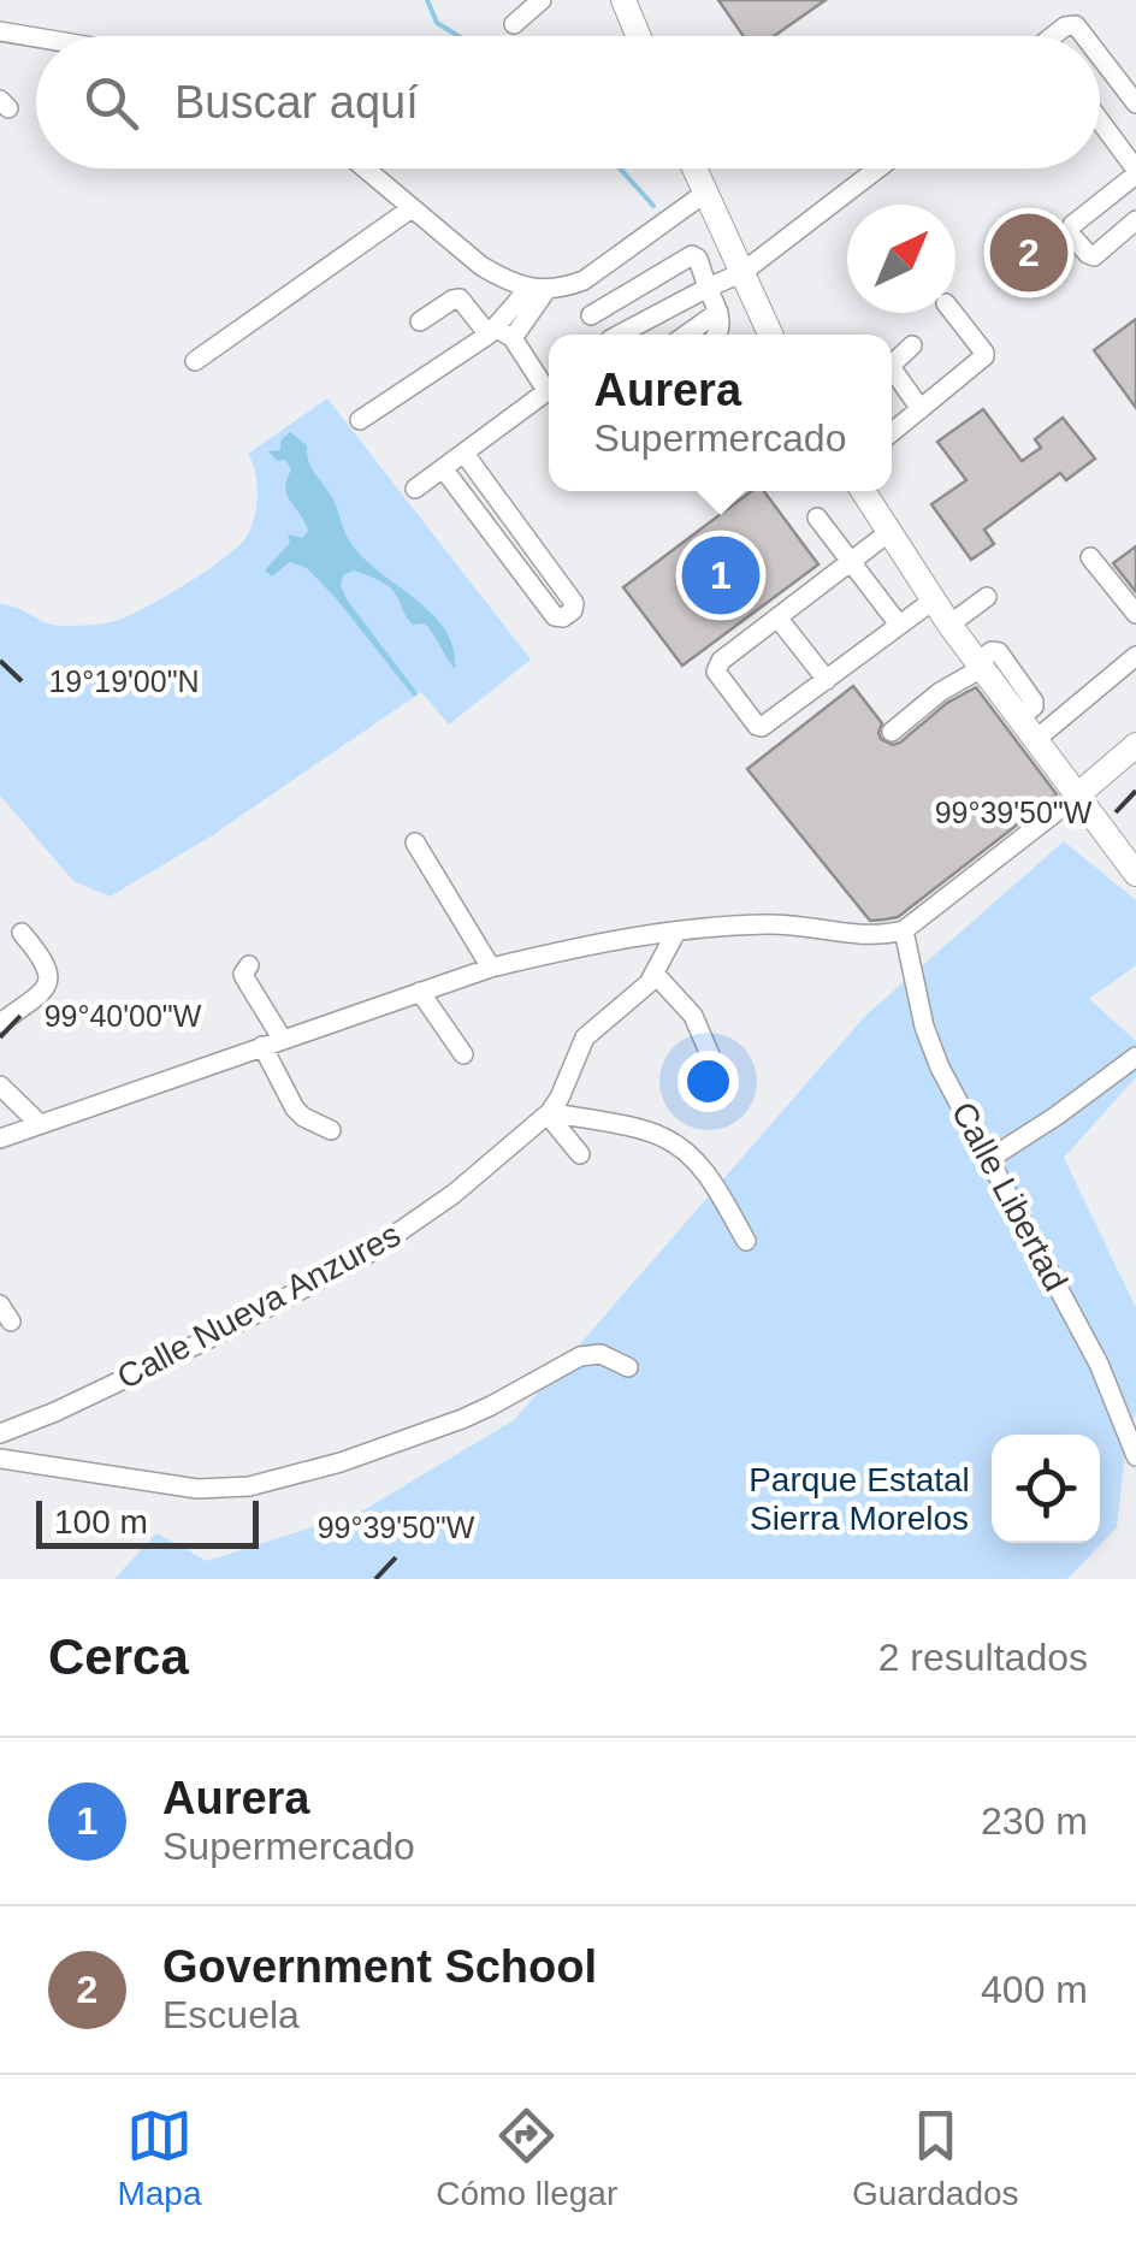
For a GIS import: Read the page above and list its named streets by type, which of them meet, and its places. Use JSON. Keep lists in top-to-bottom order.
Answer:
{
  "streets": {
    "street": ["Calle Libertad", "Calle Nueva Anzures"]
  },
  "parks": ["Parque Estatal Sierra Morelos"],
  "scale_bar": "100 m",
  "north": "top right",
  "page": {
    "search": "Buscar aquí",
    "pins": ["2", "1"],
    "popup": ["Aurera", "Supermercado"],
    "scale": "100 m",
    "heading": ["Cerca", "2 resultados"],
    "list": [
      {
        "mark": "1",
        "name": "Aurera",
        "note": "Supermercado",
        "value": "230 m"
      },
      {
        "mark": "2",
        "name": "Government School",
        "note": "Escuela",
        "value": "400 m"
      }
    ],
    "nav": ["Mapa", "Cómo llegar", "Guardados"]
  },
  "coordinates": ["19°19'00\"N", "99°39'50\"W", "99°40'00\"W"]
}
